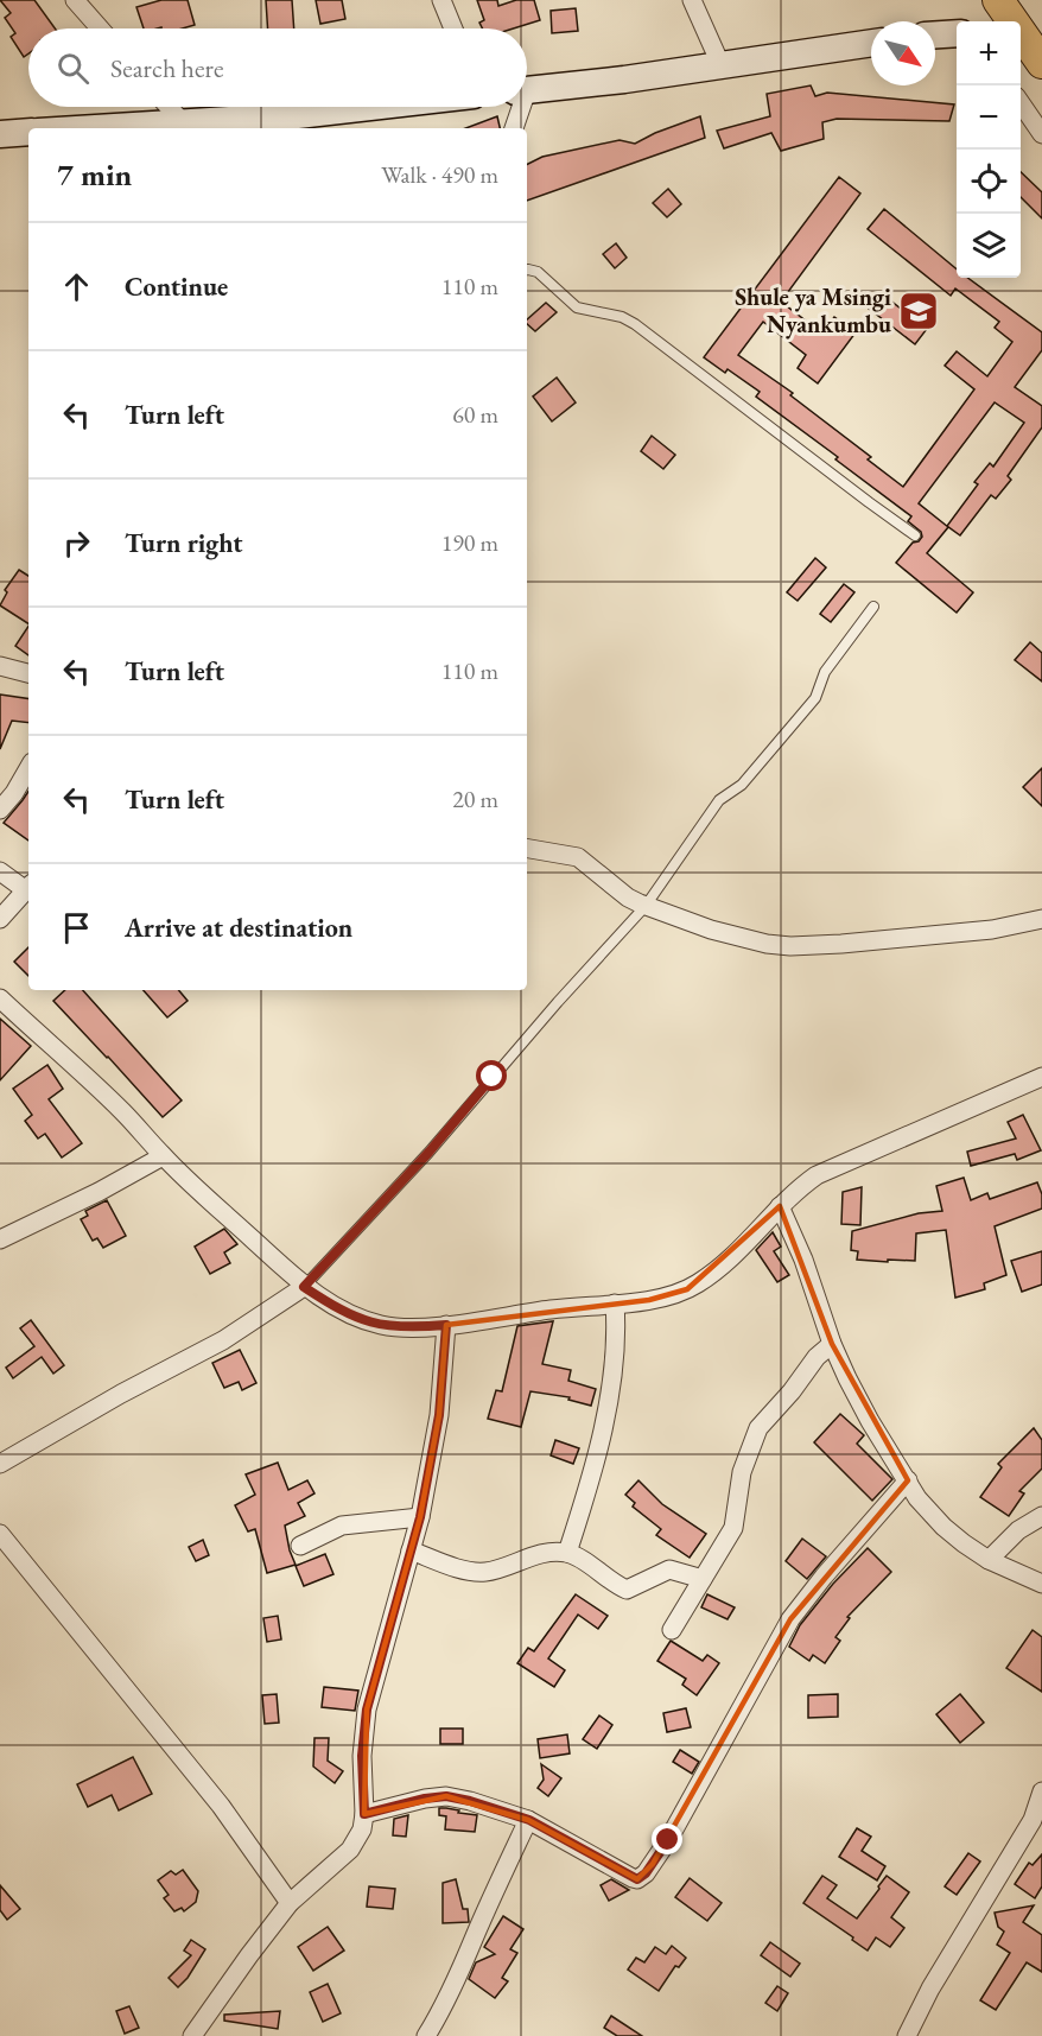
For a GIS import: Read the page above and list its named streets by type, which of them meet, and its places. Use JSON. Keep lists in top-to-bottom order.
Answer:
{
  "places": {
    "school or university": ["Shule ya Msingi Nyankumbu"]
  },
  "north": "bottom right",
  "page": {
    "map_buttons": ["+", "−"],
    "search": "Search here",
    "heading": ["7 min", "Walk · 490 m"],
    "list": [
      ["Continue", "110 m"],
      ["Turn left", "60 m"],
      ["Turn right", "190 m"],
      ["Turn left", "110 m"],
      ["Turn left", "20 m"],
      "Arrive at destination"
    ]
  }
}
